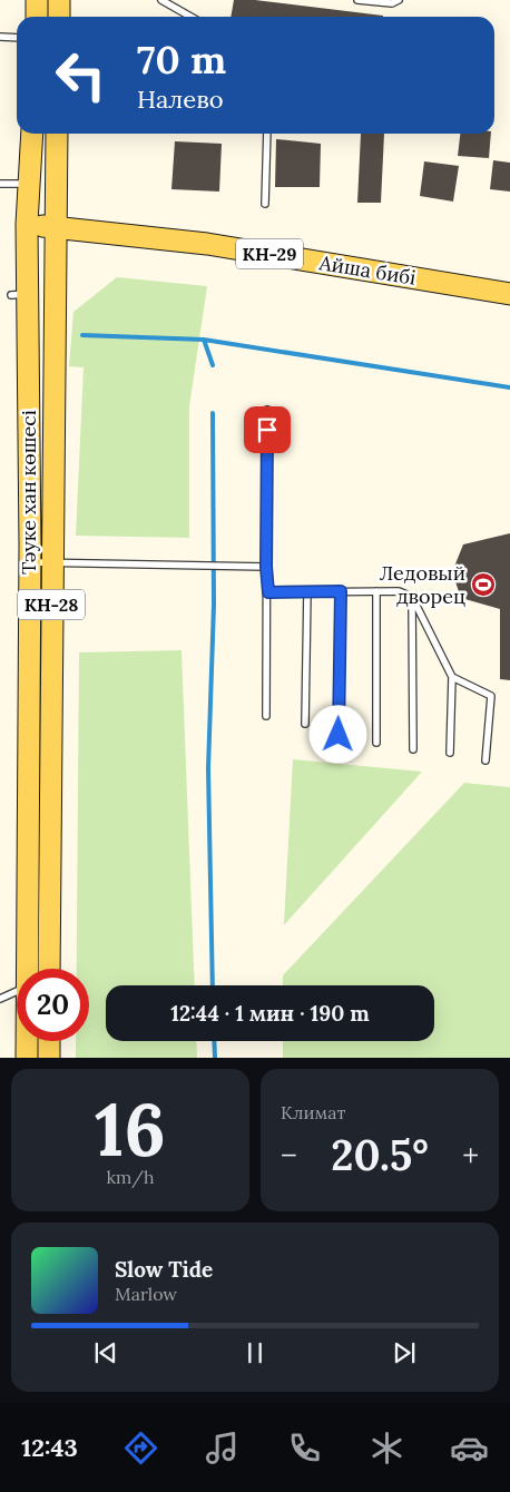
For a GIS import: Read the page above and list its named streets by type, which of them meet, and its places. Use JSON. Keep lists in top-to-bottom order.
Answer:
{
  "streets": {
    "main road": [
      "КН-29",
      "Айша бибі",
      "Тәуке хан көшесі",
      "КН-28"
    ]
  },
  "crossings": [
    ["Айша бибі", "Тәуке хан көшесі"]
  ],
  "places": {
    "sports": ["Ледовый дворец"]
  },
  "page": {
    "turn": ["70 m", "Налево"],
    "limit": "20",
    "trip": "12:44 · 1 мин · 190 m",
    "tile": [
      ["16", "km/h"],
      "Климат"
    ],
    "heat": ["−", "20.5°", "+"],
    "song": ["Slow Tide", "Marlow"],
    "tabs": "12:43"
  }
}
